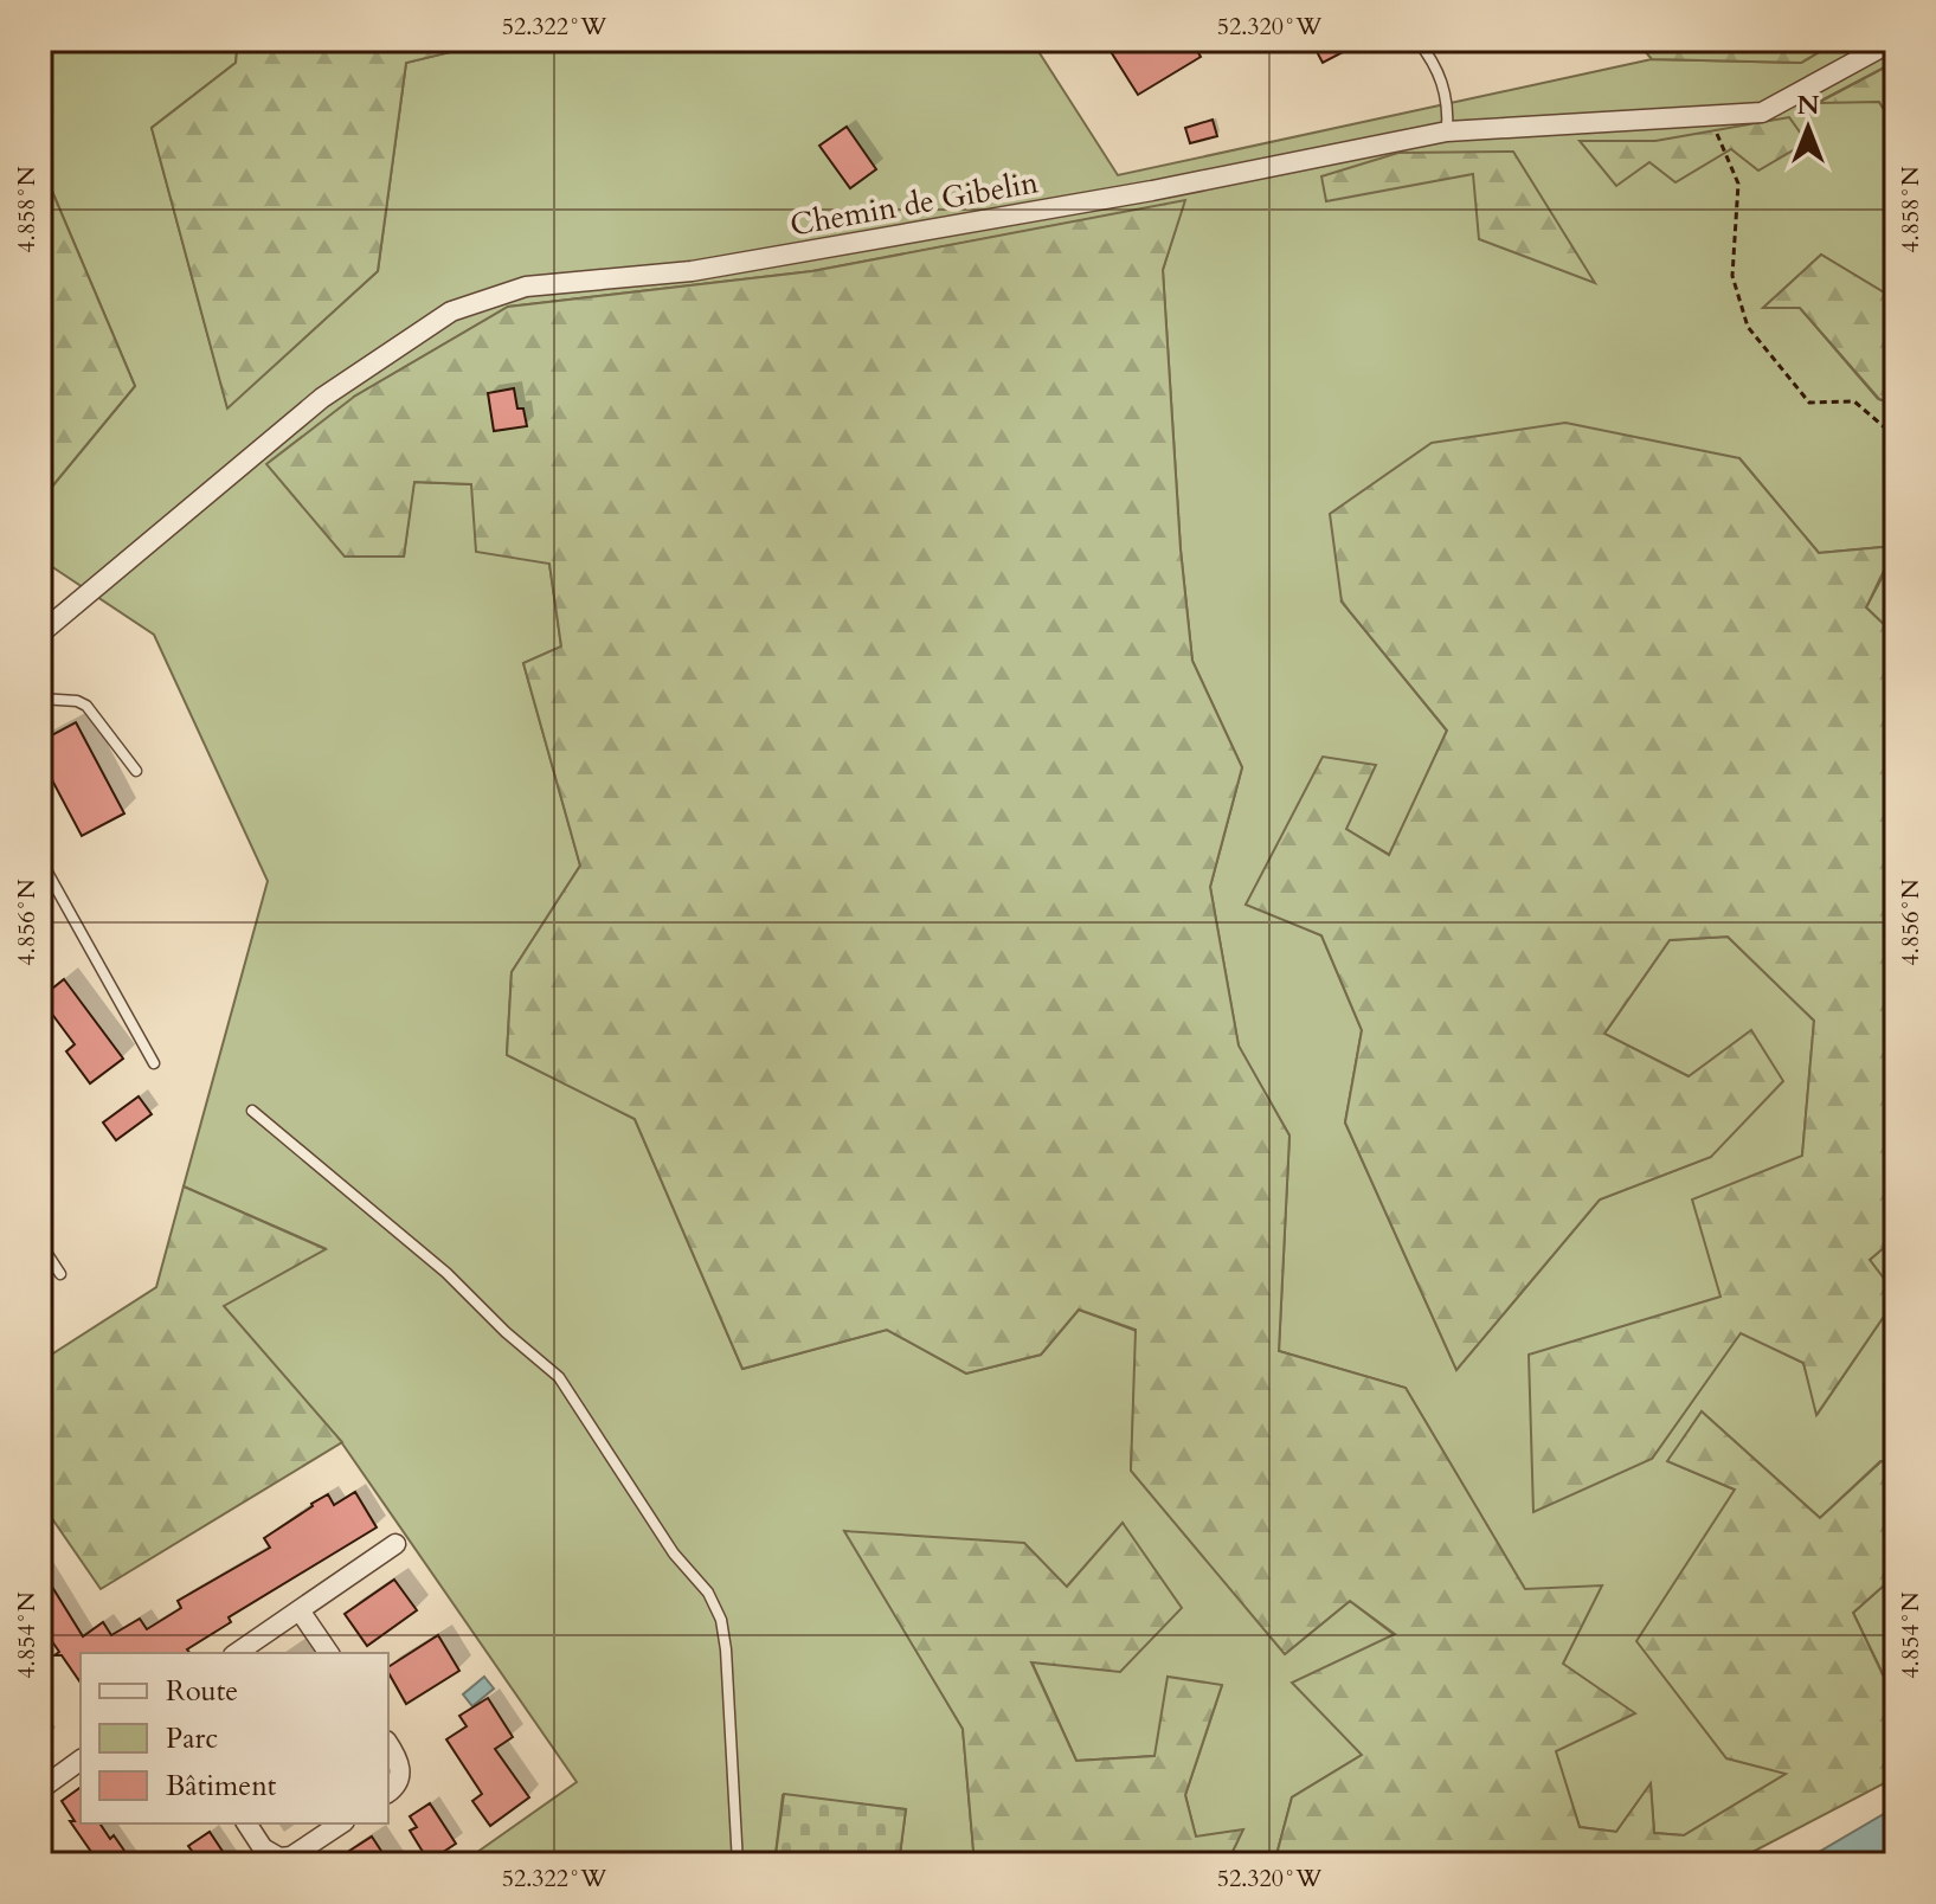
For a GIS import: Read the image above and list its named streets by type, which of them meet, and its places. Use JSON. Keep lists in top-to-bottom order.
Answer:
{
  "streets": {
    "street": ["Chemin de Gibelin"]
  },
  "legend": ["Route", "Parc", "Bâtiment"],
  "north": "top",
  "coordinates": [
    "52.322°W",
    "52.320°W",
    "4.858°N",
    "4.856°N",
    "4.854°N"
  ]
}
